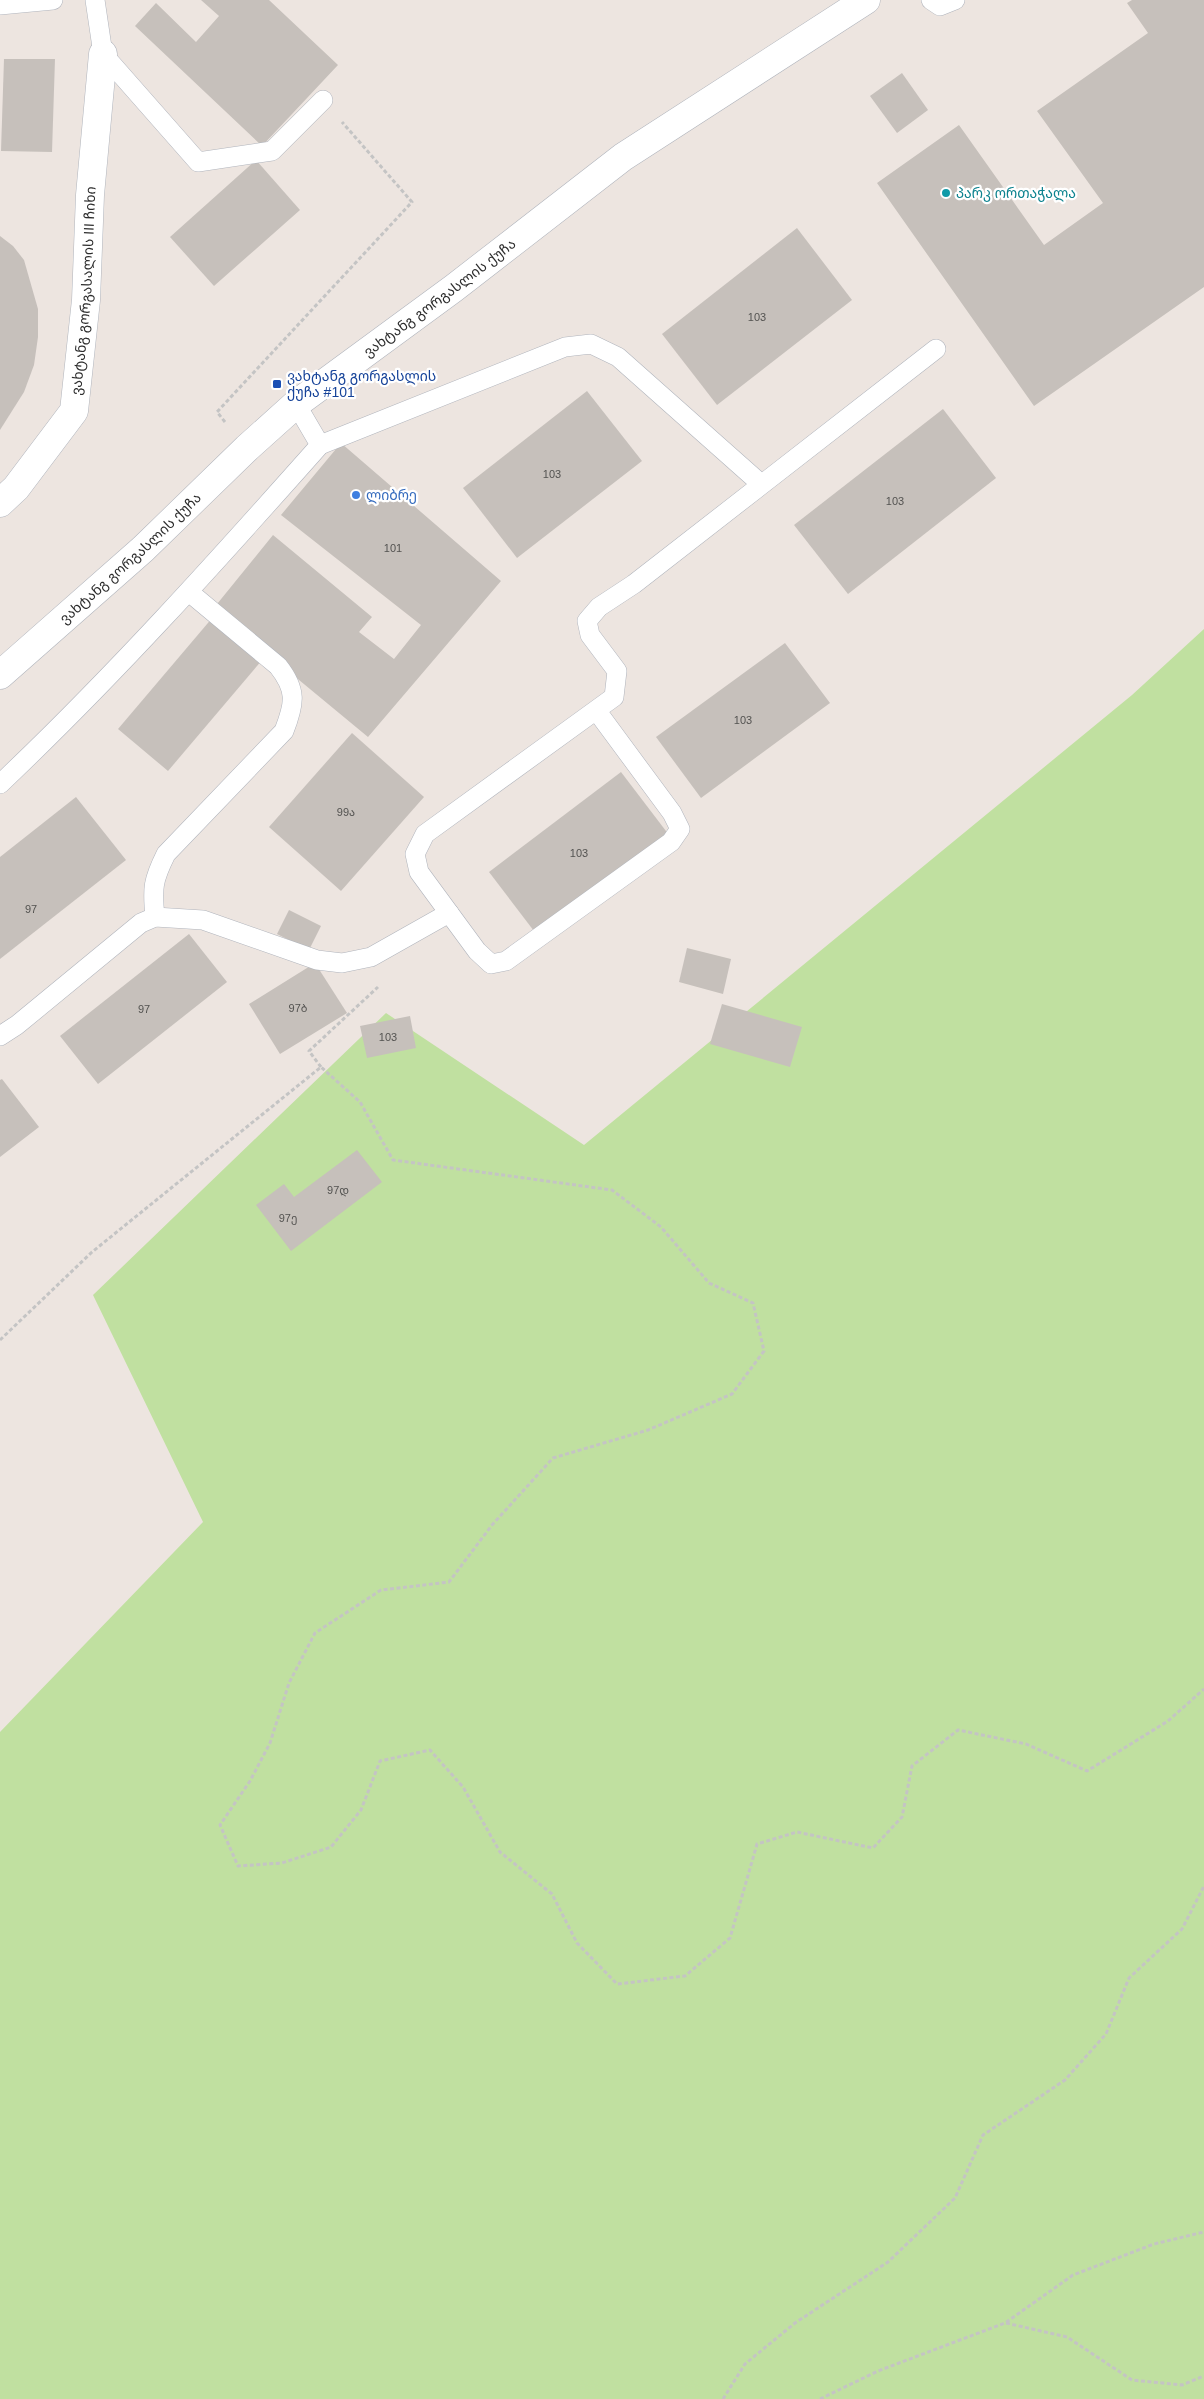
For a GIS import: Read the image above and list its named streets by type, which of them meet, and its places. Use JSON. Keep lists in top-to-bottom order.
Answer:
{
  "streets": {
    "street": ["ვახტანგ გორგასალის III ჩიხი", "ვახტანგ გორგასლის ქუჩა"]
  },
  "places": {
    "other": ["პარკ ორთაჭალა", "ლიბრე"],
    "transit": ["ვახტანგ გორგასლის ქუჩა #101"]
  },
  "house_numbers": [
    "103",
    "103",
    "103",
    "101",
    "103",
    "99ა",
    "103",
    "97",
    "97ბ",
    "97",
    "103",
    "97დ",
    "97ე"
  ]
}
